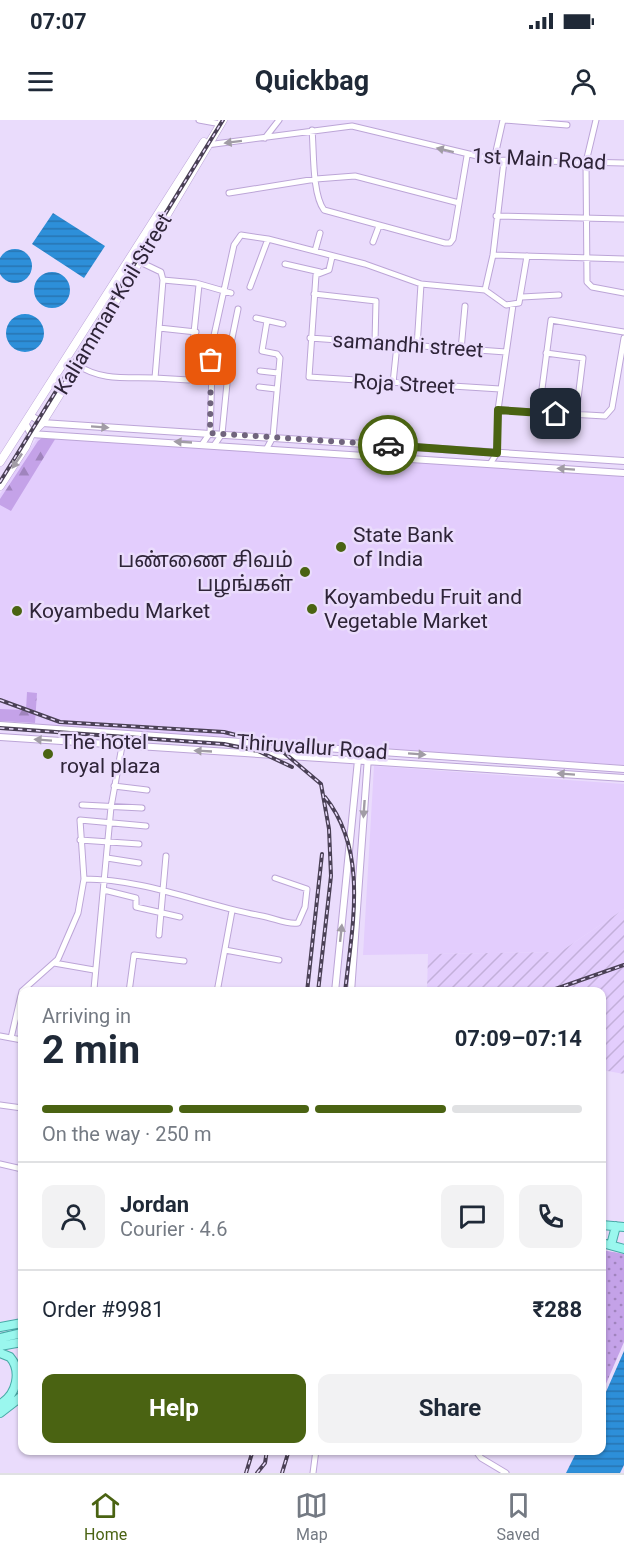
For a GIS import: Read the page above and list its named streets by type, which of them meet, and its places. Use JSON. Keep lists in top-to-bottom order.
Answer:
{
  "streets": {
    "main road": ["Kaliamman Koil Street"],
    "street": [
      "1st Main Road",
      "samandhi street",
      "Roja Street",
      "Thiruvallur Road"
    ]
  },
  "crossings": [
    ["1st Main Road", "Kaliamman Koil Street"],
    ["samandhi street", "Roja Street"]
  ],
  "one_way": ["1st Main Road"],
  "places": [
    "State Bank of India",
    "பண்ணை சிவம் பழங்கள்",
    "Koyambedu Fruit and Vegetable Market",
    "Koyambedu Market",
    "The hotel royal plaza"
  ],
  "page": {
    "status": "07:07",
    "header": "Quickbag",
    "heading": ["2 min", "Arriving in", "07:09–07:14"],
    "panel": [
      "Jordan",
      "Courier · 4.6",
      "Order #9981",
      "₹288"
    ],
    "bar": "On the way · 250 m",
    "buttons": ["Help", "Share"],
    "tabs": ["Home", "Map", "Saved"]
  }
}
